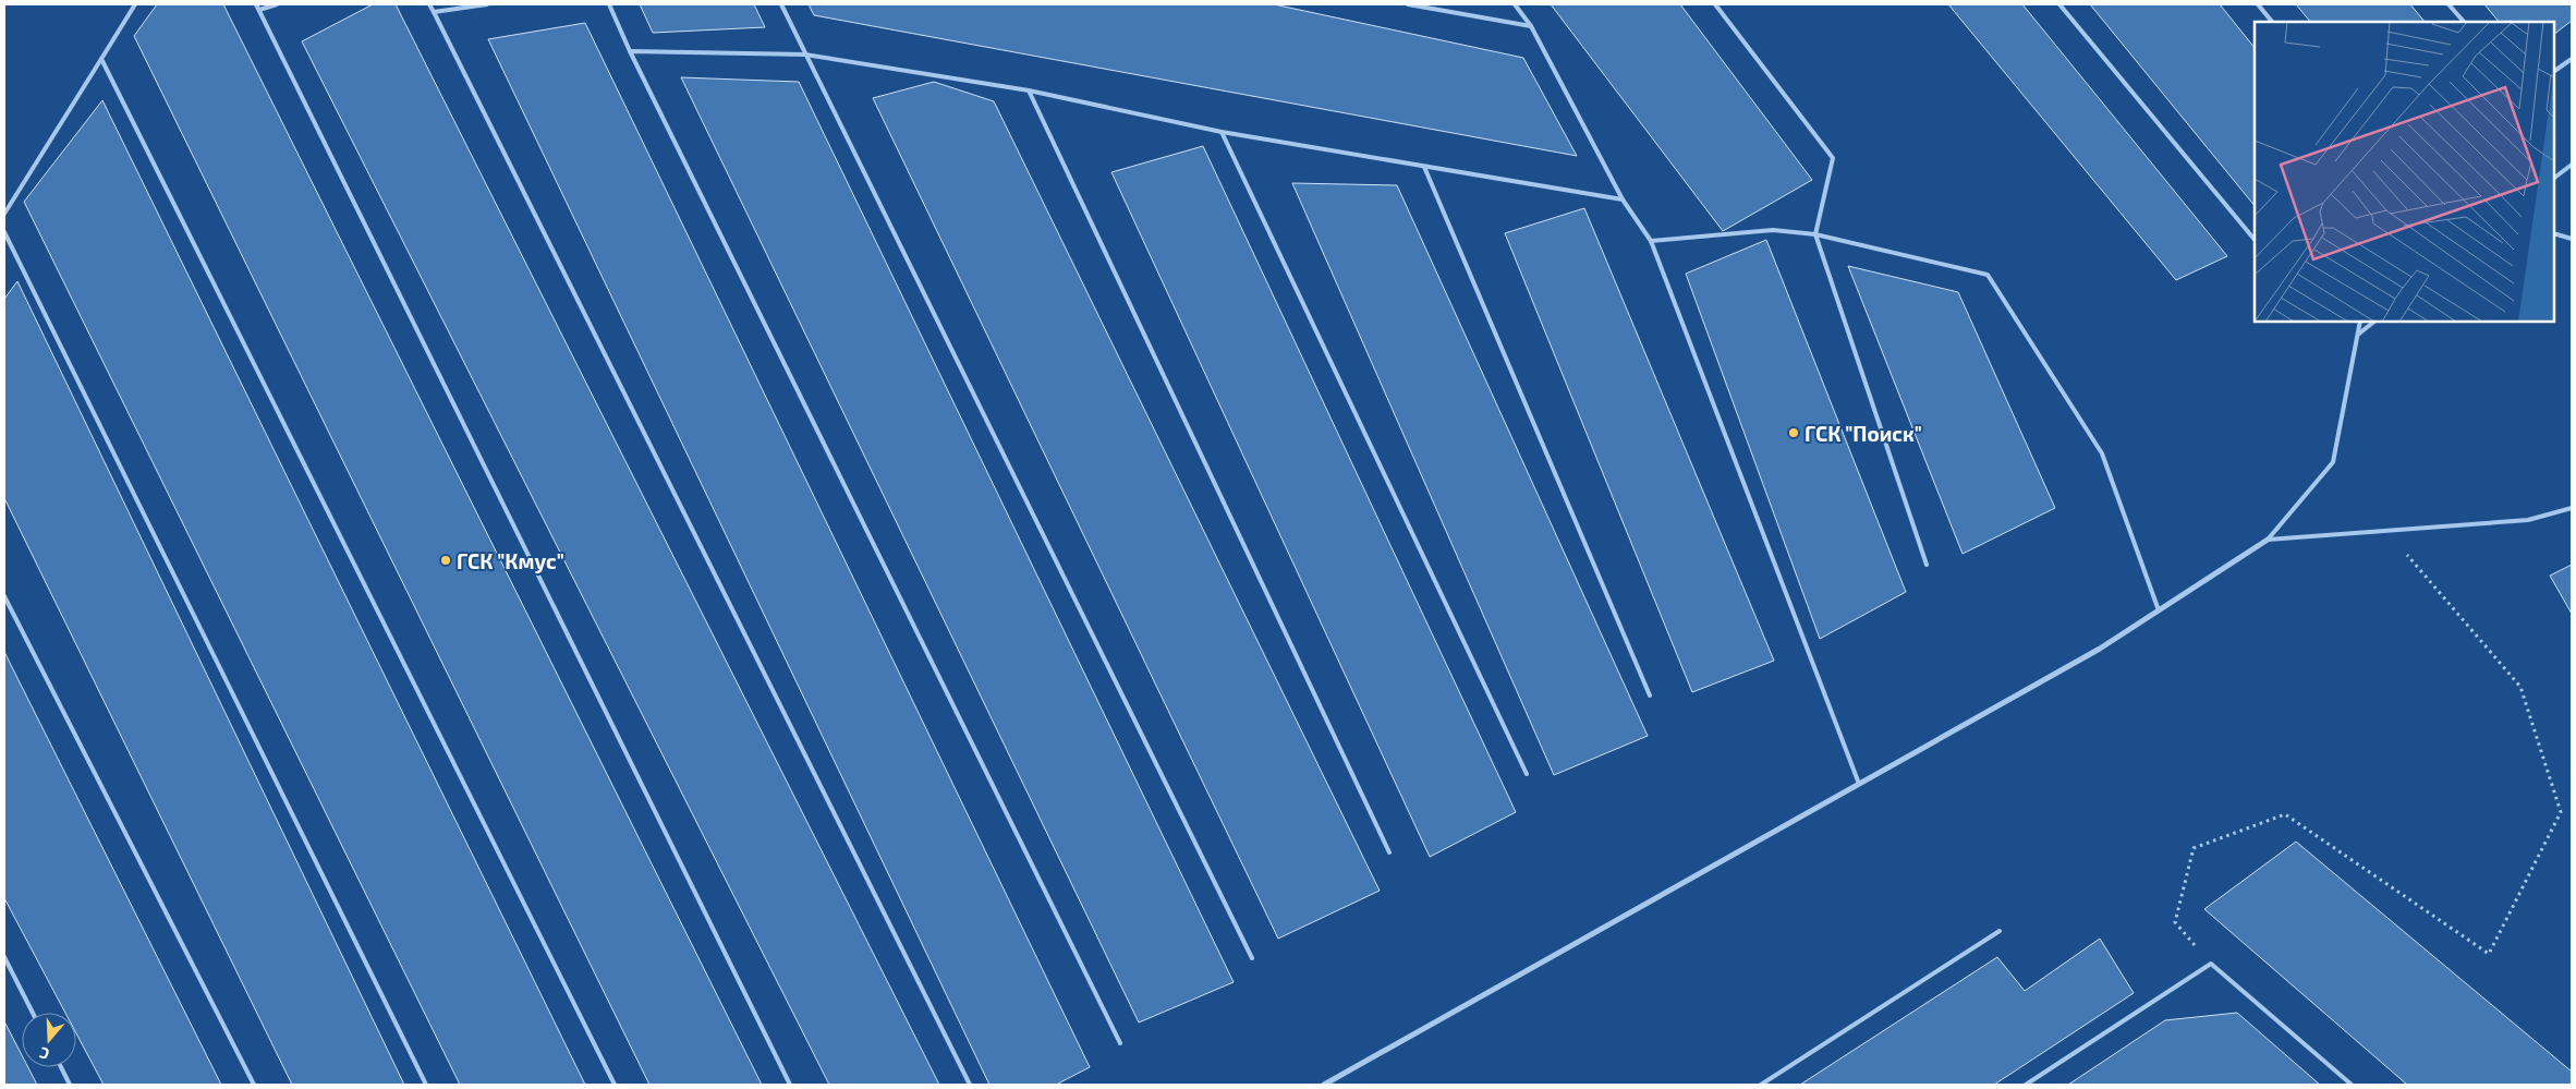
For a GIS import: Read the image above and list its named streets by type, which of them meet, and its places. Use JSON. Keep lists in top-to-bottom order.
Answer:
{
  "places": ["ГСК \"Поиск\"", "ГСК \"Кмус\""],
  "north": "bottom"
}
